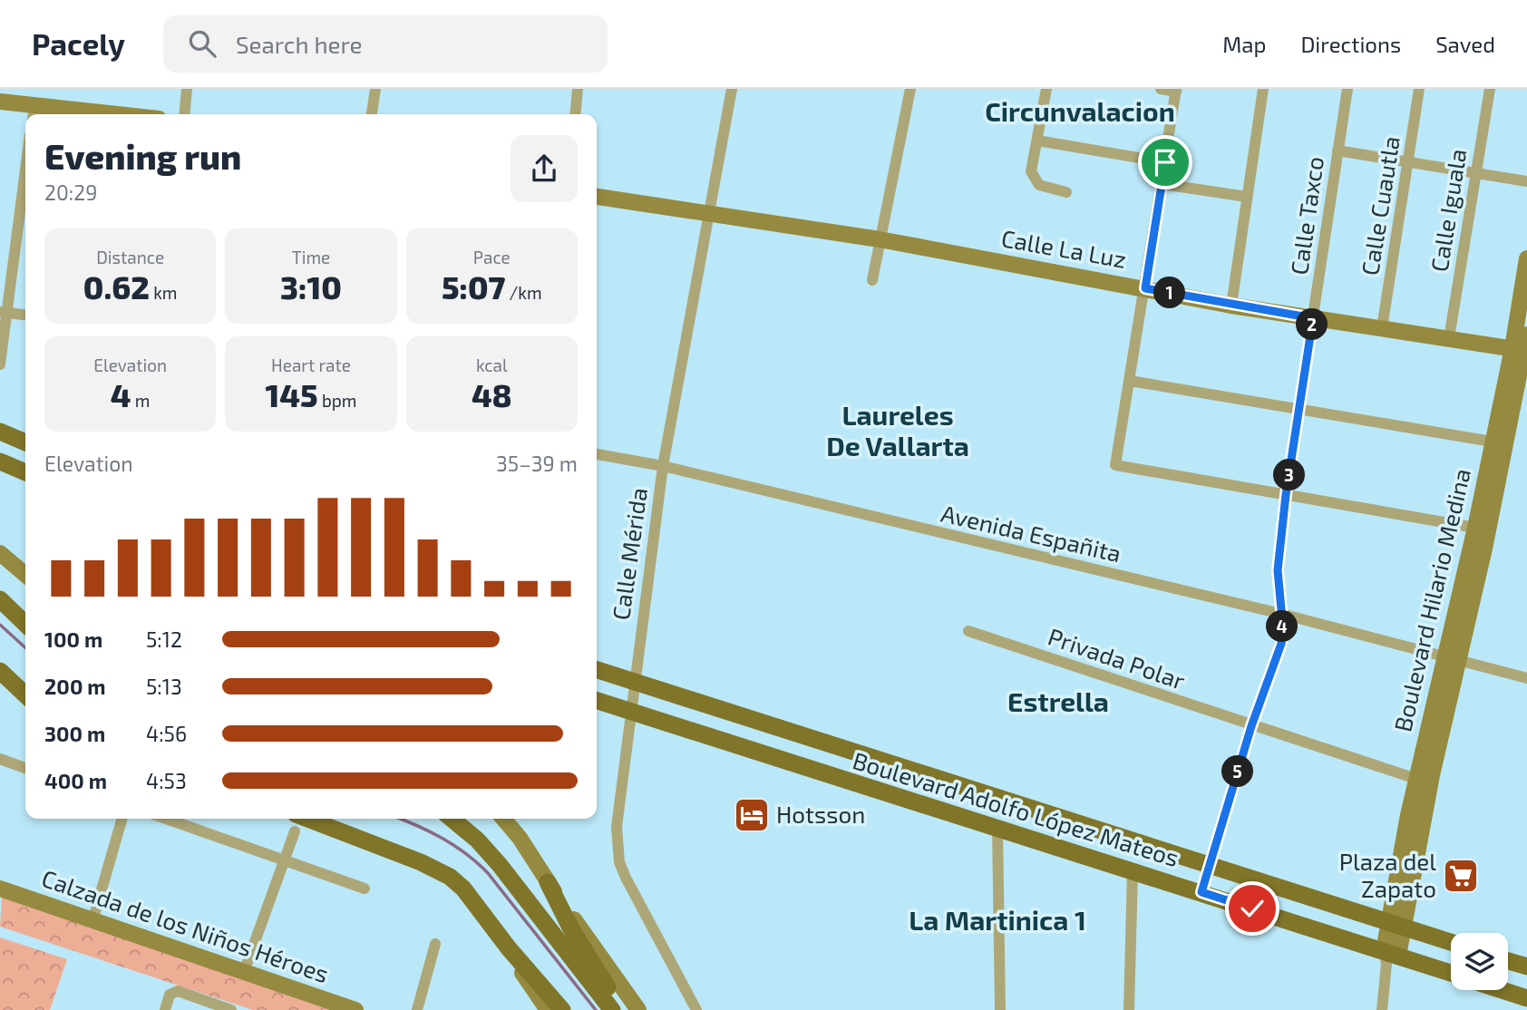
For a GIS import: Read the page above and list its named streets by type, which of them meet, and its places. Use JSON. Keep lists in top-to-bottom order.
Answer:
{
  "streets": {
    "main road": ["Boulevard Adolfo López Mateos"],
    "street": [
      "Calle Cuautla",
      "Calle Iguala",
      "Calle Taxco",
      "Calle La Luz",
      "Avenida Españita",
      "Calle Mérida",
      "Boulevard Hilario Medina",
      "Privada Polar",
      "Calzada de los Niños Héroes"
    ]
  },
  "crossings": [
    ["Calle Cuautla", "Calle La Luz"],
    ["Calle Iguala", "Calle La Luz"],
    ["Calle Taxco", "Calle La Luz"],
    ["Calle Taxco", "Avenida Españita"],
    ["Calle Taxco", "Privada Polar"],
    ["Calle Taxco", "Boulevard Adolfo López Mateos"],
    ["Calle La Luz", "Calle Mérida"],
    ["Calle La Luz", "Boulevard Hilario Medina"],
    ["Avenida Españita", "Calle Mérida"],
    ["Avenida Españita", "Boulevard Hilario Medina"],
    ["Calle Mérida", "Boulevard Adolfo López Mateos"],
    ["Boulevard Hilario Medina", "Privada Polar"],
    ["Boulevard Hilario Medina", "Boulevard Adolfo López Mateos"]
  ],
  "districts": [
    "Circunvalacion",
    "Laureles De Vallarta",
    "Estrella",
    "La Martinica 1"
  ],
  "places": {
    "hotel": ["Hotsson"],
    "supermarket": ["Plaza del Zapato"]
  },
  "page": {
    "header": "Pacely",
    "search": "Search here",
    "nav": ["Map", "Directions", "Saved"],
    "heading": ["Evening run", "20:29"],
    "stats": [
      ["Distance", "0.62 km"],
      ["Time", "3:10"],
      ["Pace", "5:07 /km"],
      ["Elevation", "4 m"],
      ["Heart rate", "145 bpm"],
      ["kcal", "48"]
    ],
    "pins": [
      "1",
      "2",
      "3",
      "4",
      "5"
    ],
    "chart": ["Elevation", "35–39 m"],
    "list": [
      {
        "name": "100 m",
        "note": "5:12"
      },
      {
        "name": "200 m",
        "note": "5:13"
      },
      {
        "name": "300 m",
        "note": "4:56"
      },
      {
        "name": "400 m",
        "note": "4:53"
      }
    ]
  }
}
